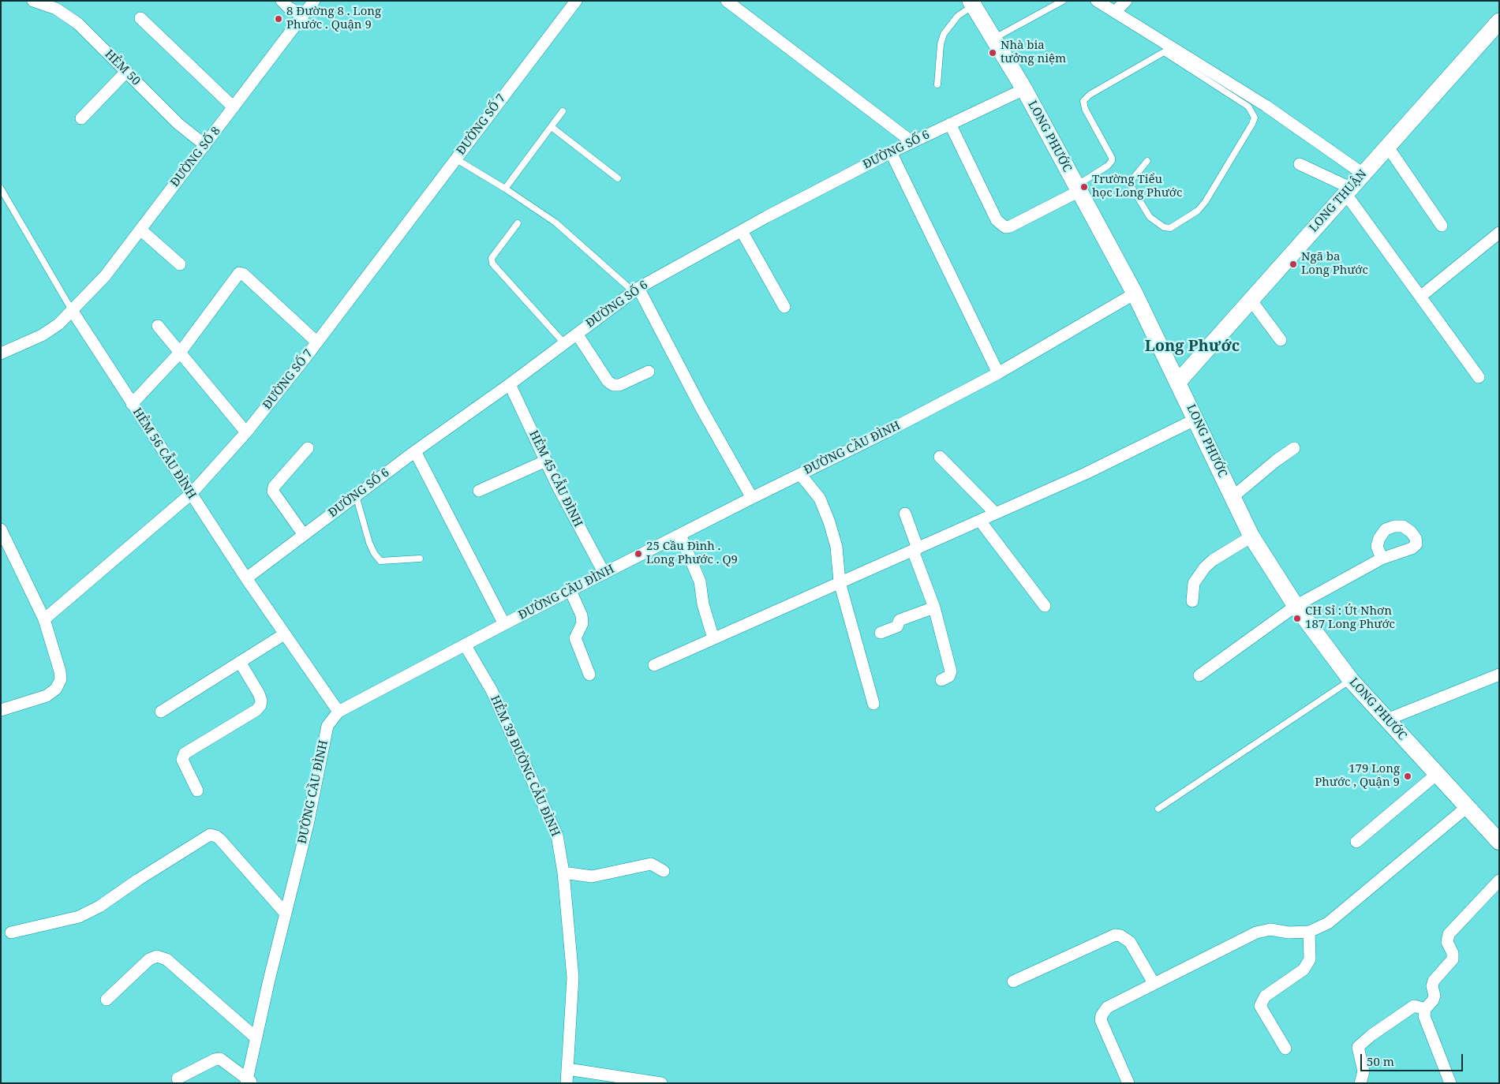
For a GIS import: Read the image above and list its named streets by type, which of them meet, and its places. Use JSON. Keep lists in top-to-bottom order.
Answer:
{
  "streets": {
    "street": [
      "HẺM 50",
      "ĐƯỜNG SỐ 7",
      "LONG PHƯỚC",
      "ĐƯỜNG SỐ 6",
      "ĐƯỜNG SỐ 8",
      "LONG THUẬN",
      "ĐƯỜNG CẦU ĐÌNH",
      "HẺM 56 CẪU ĐÌNH",
      "HẺM 45 CẪU ĐÌNH",
      "HẺM 39 ĐƯỜNG CẪU ĐÌNH"
    ]
  },
  "crossings": [
    ["HẺM 50", "ĐƯỜNG SỐ 8"],
    ["ĐƯỜNG SỐ 7", "HẺM 56 CẪU ĐÌNH"],
    ["LONG PHƯỚC", "ĐƯỜNG SỐ 6"],
    ["LONG PHƯỚC", "LONG THUẬN"],
    ["LONG PHƯỚC", "ĐƯỜNG CẦU ĐÌNH"],
    ["ĐƯỜNG SỐ 6", "HẺM 56 CẪU ĐÌNH"],
    ["ĐƯỜNG SỐ 6", "HẺM 45 CẪU ĐÌNH"],
    ["ĐƯỜNG SỐ 8", "HẺM 56 CẪU ĐÌNH"],
    ["ĐƯỜNG CẦU ĐÌNH", "HẺM 56 CẪU ĐÌNH"],
    ["ĐƯỜNG CẦU ĐÌNH", "HẺM 45 CẪU ĐÌNH"],
    ["ĐƯỜNG CẦU ĐÌNH", "HẺM 39 ĐƯỜNG CẪU ĐÌNH"]
  ],
  "districts": ["Long Phước"],
  "places": [
    "8 Đường 8 . Long Phước . Quận 9",
    "Nhà bia tưởng niệm",
    "Trường Tiểu học Long Phước",
    "Ngã ba Long Phước",
    "25 Cầu Đình . Long Phước . Q9",
    "CH Sỉ : Út Nhơn 187 Long Phước",
    "179 Long Phước , Quận 9"
  ],
  "scale_bar": "50 m"
}
